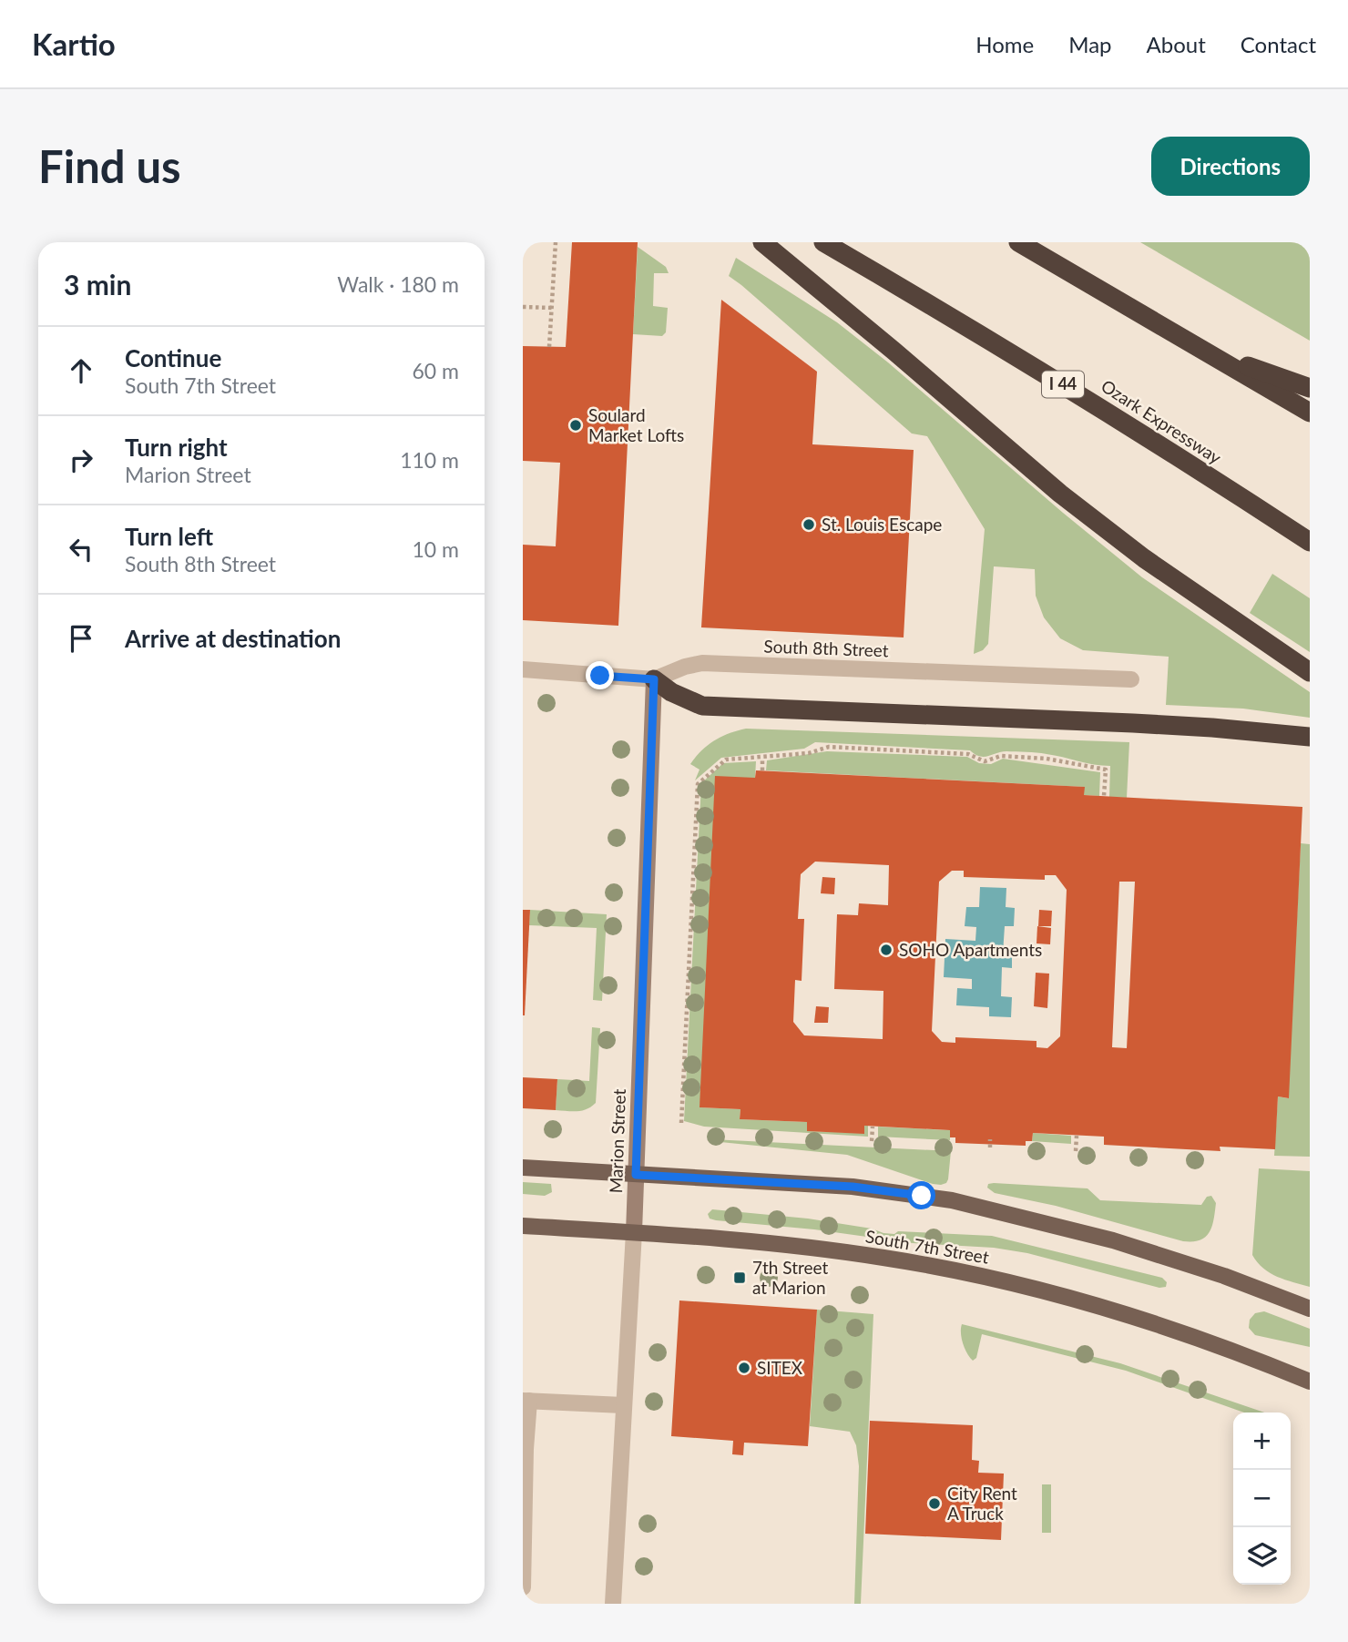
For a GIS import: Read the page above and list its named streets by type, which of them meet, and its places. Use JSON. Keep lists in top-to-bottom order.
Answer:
{
  "streets": {
    "highway": ["I 44", "Ozark Expressway"],
    "main road": ["South 7th Street"],
    "street": ["South 8th Street", "Marion Street"]
  },
  "crossings": [
    ["South 8th Street", "Marion Street"],
    ["Marion Street", "South 7th Street"]
  ],
  "places": {
    "other": [
      "Soulard Market Lofts",
      "St. Louis Escape",
      "SOHO Apartments",
      "SITEX",
      "City Rent A Truck"
    ],
    "transit": ["7th Street at Marion"]
  },
  "page": {
    "header": "Kartio",
    "nav": [
      "Home",
      "Map",
      "About",
      "Contact"
    ],
    "buttons": "Directions",
    "title": "Find us",
    "heading": ["3 min", "Walk · 180 m"],
    "list": [
      ["Continue", "South 7th Street", "60 m"],
      ["Turn right", "Marion Street", "110 m"],
      ["Turn left", "South 8th Street", "10 m"],
      "Arrive at destination"
    ],
    "map_buttons": ["+", "−"]
  }
}
